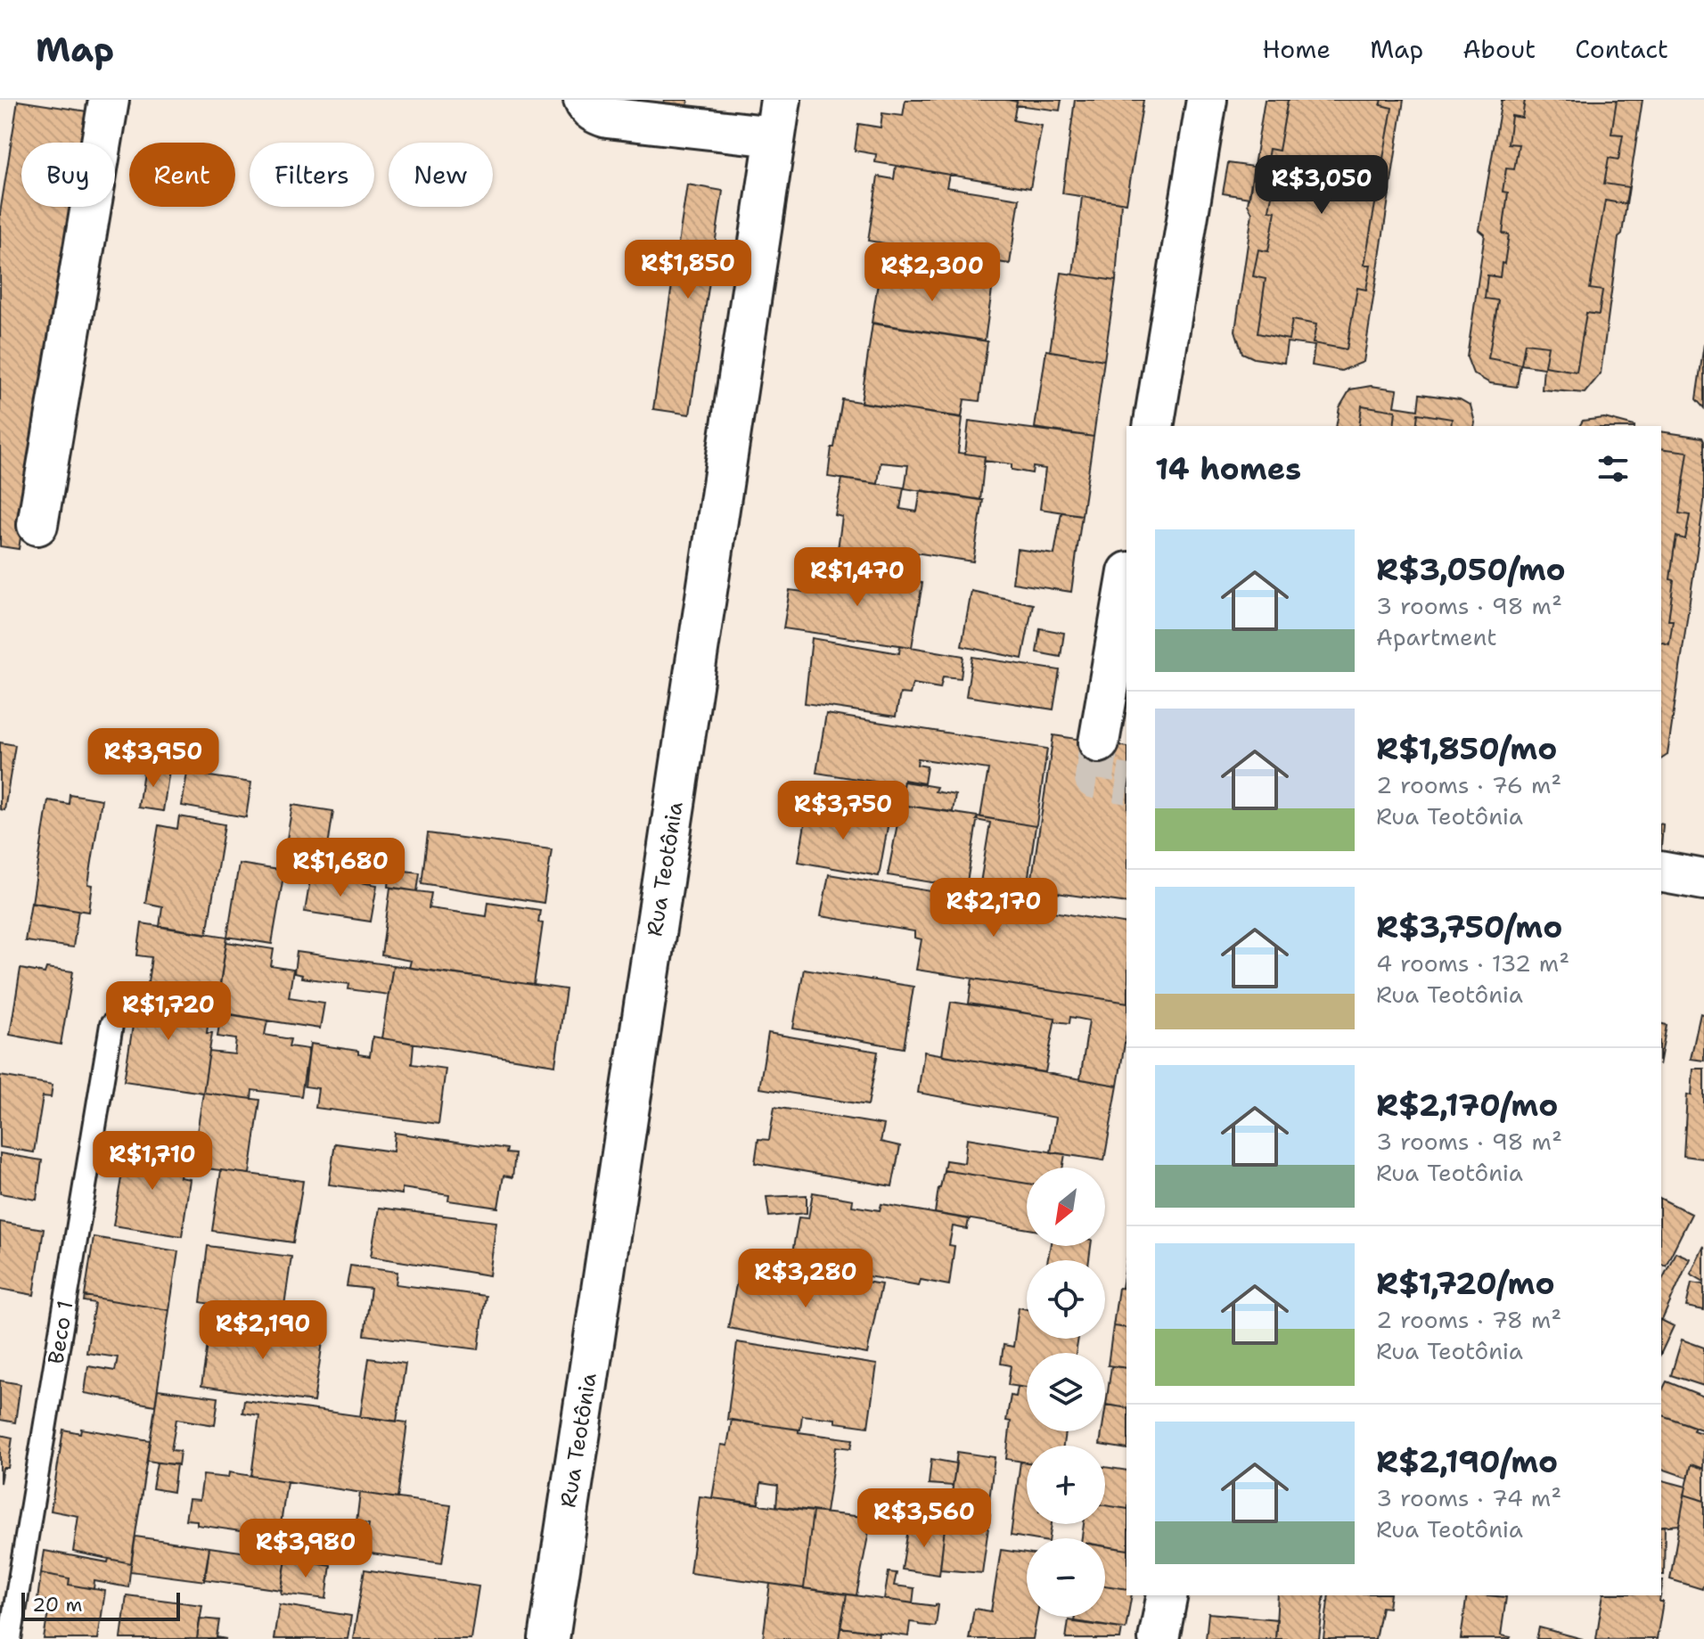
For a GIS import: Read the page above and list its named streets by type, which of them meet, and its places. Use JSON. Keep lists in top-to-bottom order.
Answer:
{
  "streets": {
    "street": ["Rua Teotônia"],
    "lane": ["Beco 1"]
  },
  "scale_bar": "20 m",
  "north": "bottom left",
  "page": {
    "header": "Map",
    "nav": [
      "Home",
      "Map",
      "About",
      "Contact"
    ],
    "chip": [
      "Buy",
      "Rent",
      "Filters",
      "New"
    ],
    "price": [
      "R$3,050",
      "R$1,850",
      "R$2,300",
      "R$1,470",
      "R$3,950",
      "R$3,750",
      "R$1,680",
      "R$2,170",
      "R$1,720",
      "R$1,710",
      "R$3,280",
      "R$2,190",
      "R$3,560",
      "R$3,980"
    ],
    "heading": "14 homes",
    "list": [
      {
        "name": "R$3,050/mo",
        "note": "3 rooms · 98 m² · Apartment"
      },
      {
        "name": "R$1,850/mo",
        "note": "2 rooms · 76 m² · Rua Teotônia"
      },
      {
        "name": "R$3,750/mo",
        "note": "4 rooms · 132 m² · Rua Teotônia"
      },
      {
        "name": "R$2,170/mo",
        "note": "3 rooms · 98 m² · Rua Teotônia"
      },
      {
        "name": "R$1,720/mo",
        "note": "2 rooms · 78 m² · Rua Teotônia"
      },
      {
        "name": "R$2,190/mo",
        "note": "3 rooms · 74 m² · Rua Teotônia"
      }
    ],
    "map_buttons": ["+", "−"],
    "scale": "20 m"
  }
}
